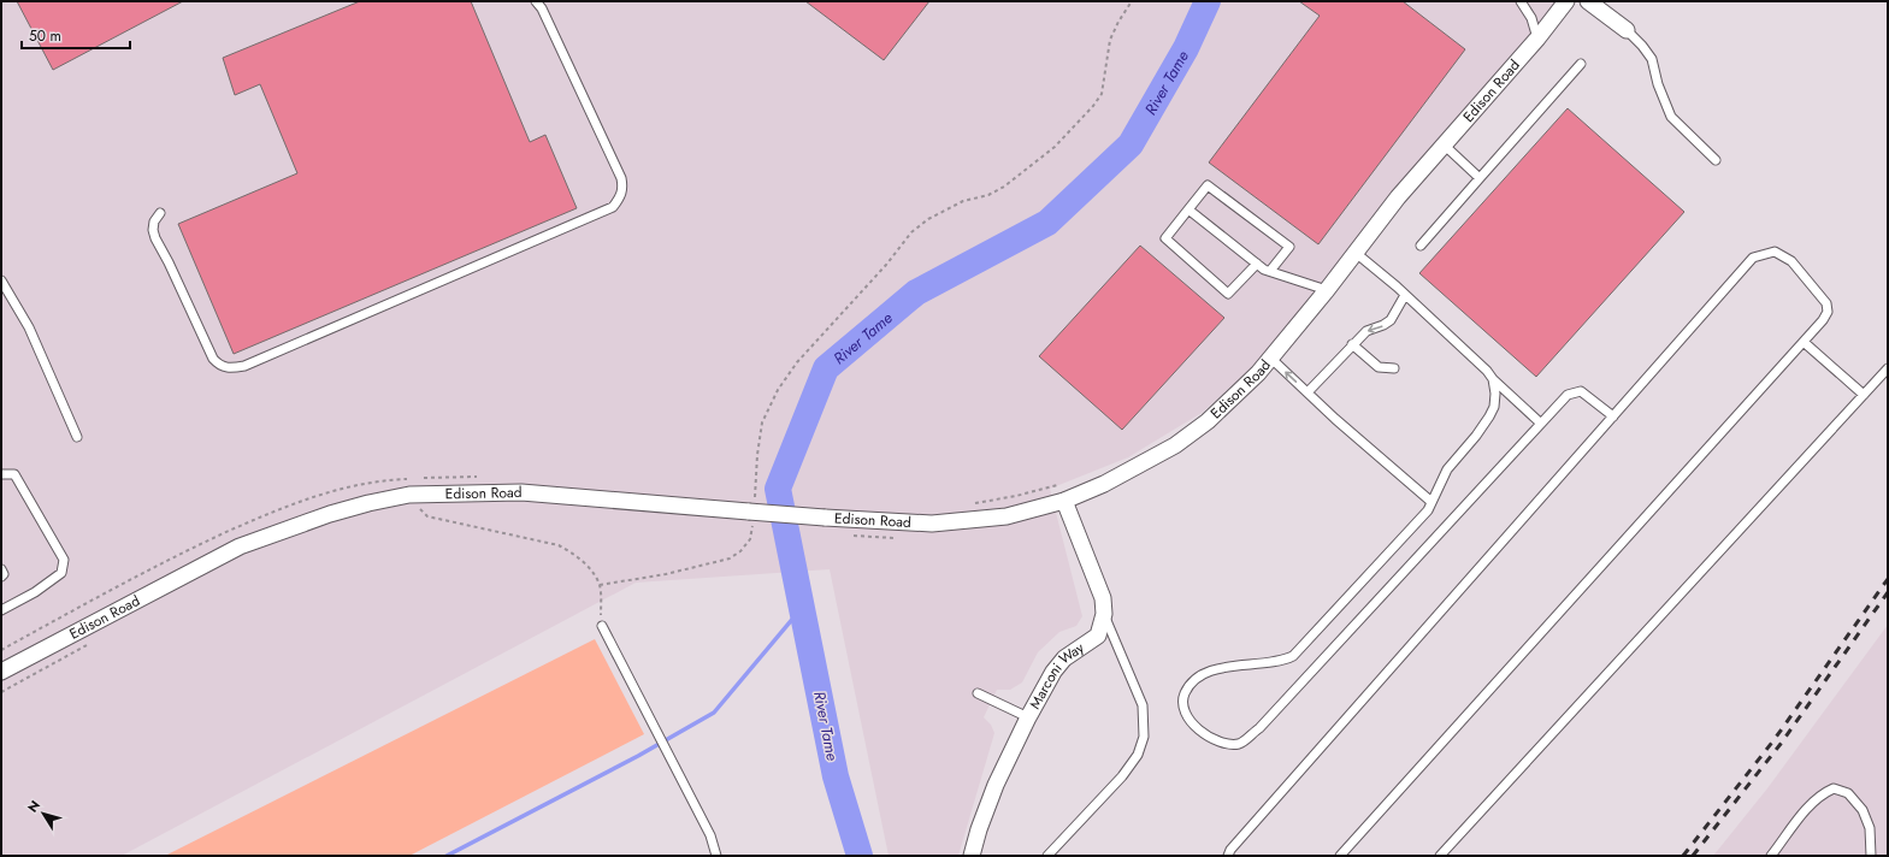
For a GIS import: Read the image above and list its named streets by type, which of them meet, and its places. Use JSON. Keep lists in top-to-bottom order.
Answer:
{
  "streets": {
    "street": ["Edison Road", "Marconi Way"]
  },
  "crossings": [
    ["Edison Road", "Marconi Way"]
  ],
  "water": ["River Tame"],
  "scale_bar": "50 m",
  "north": "top left"
}
